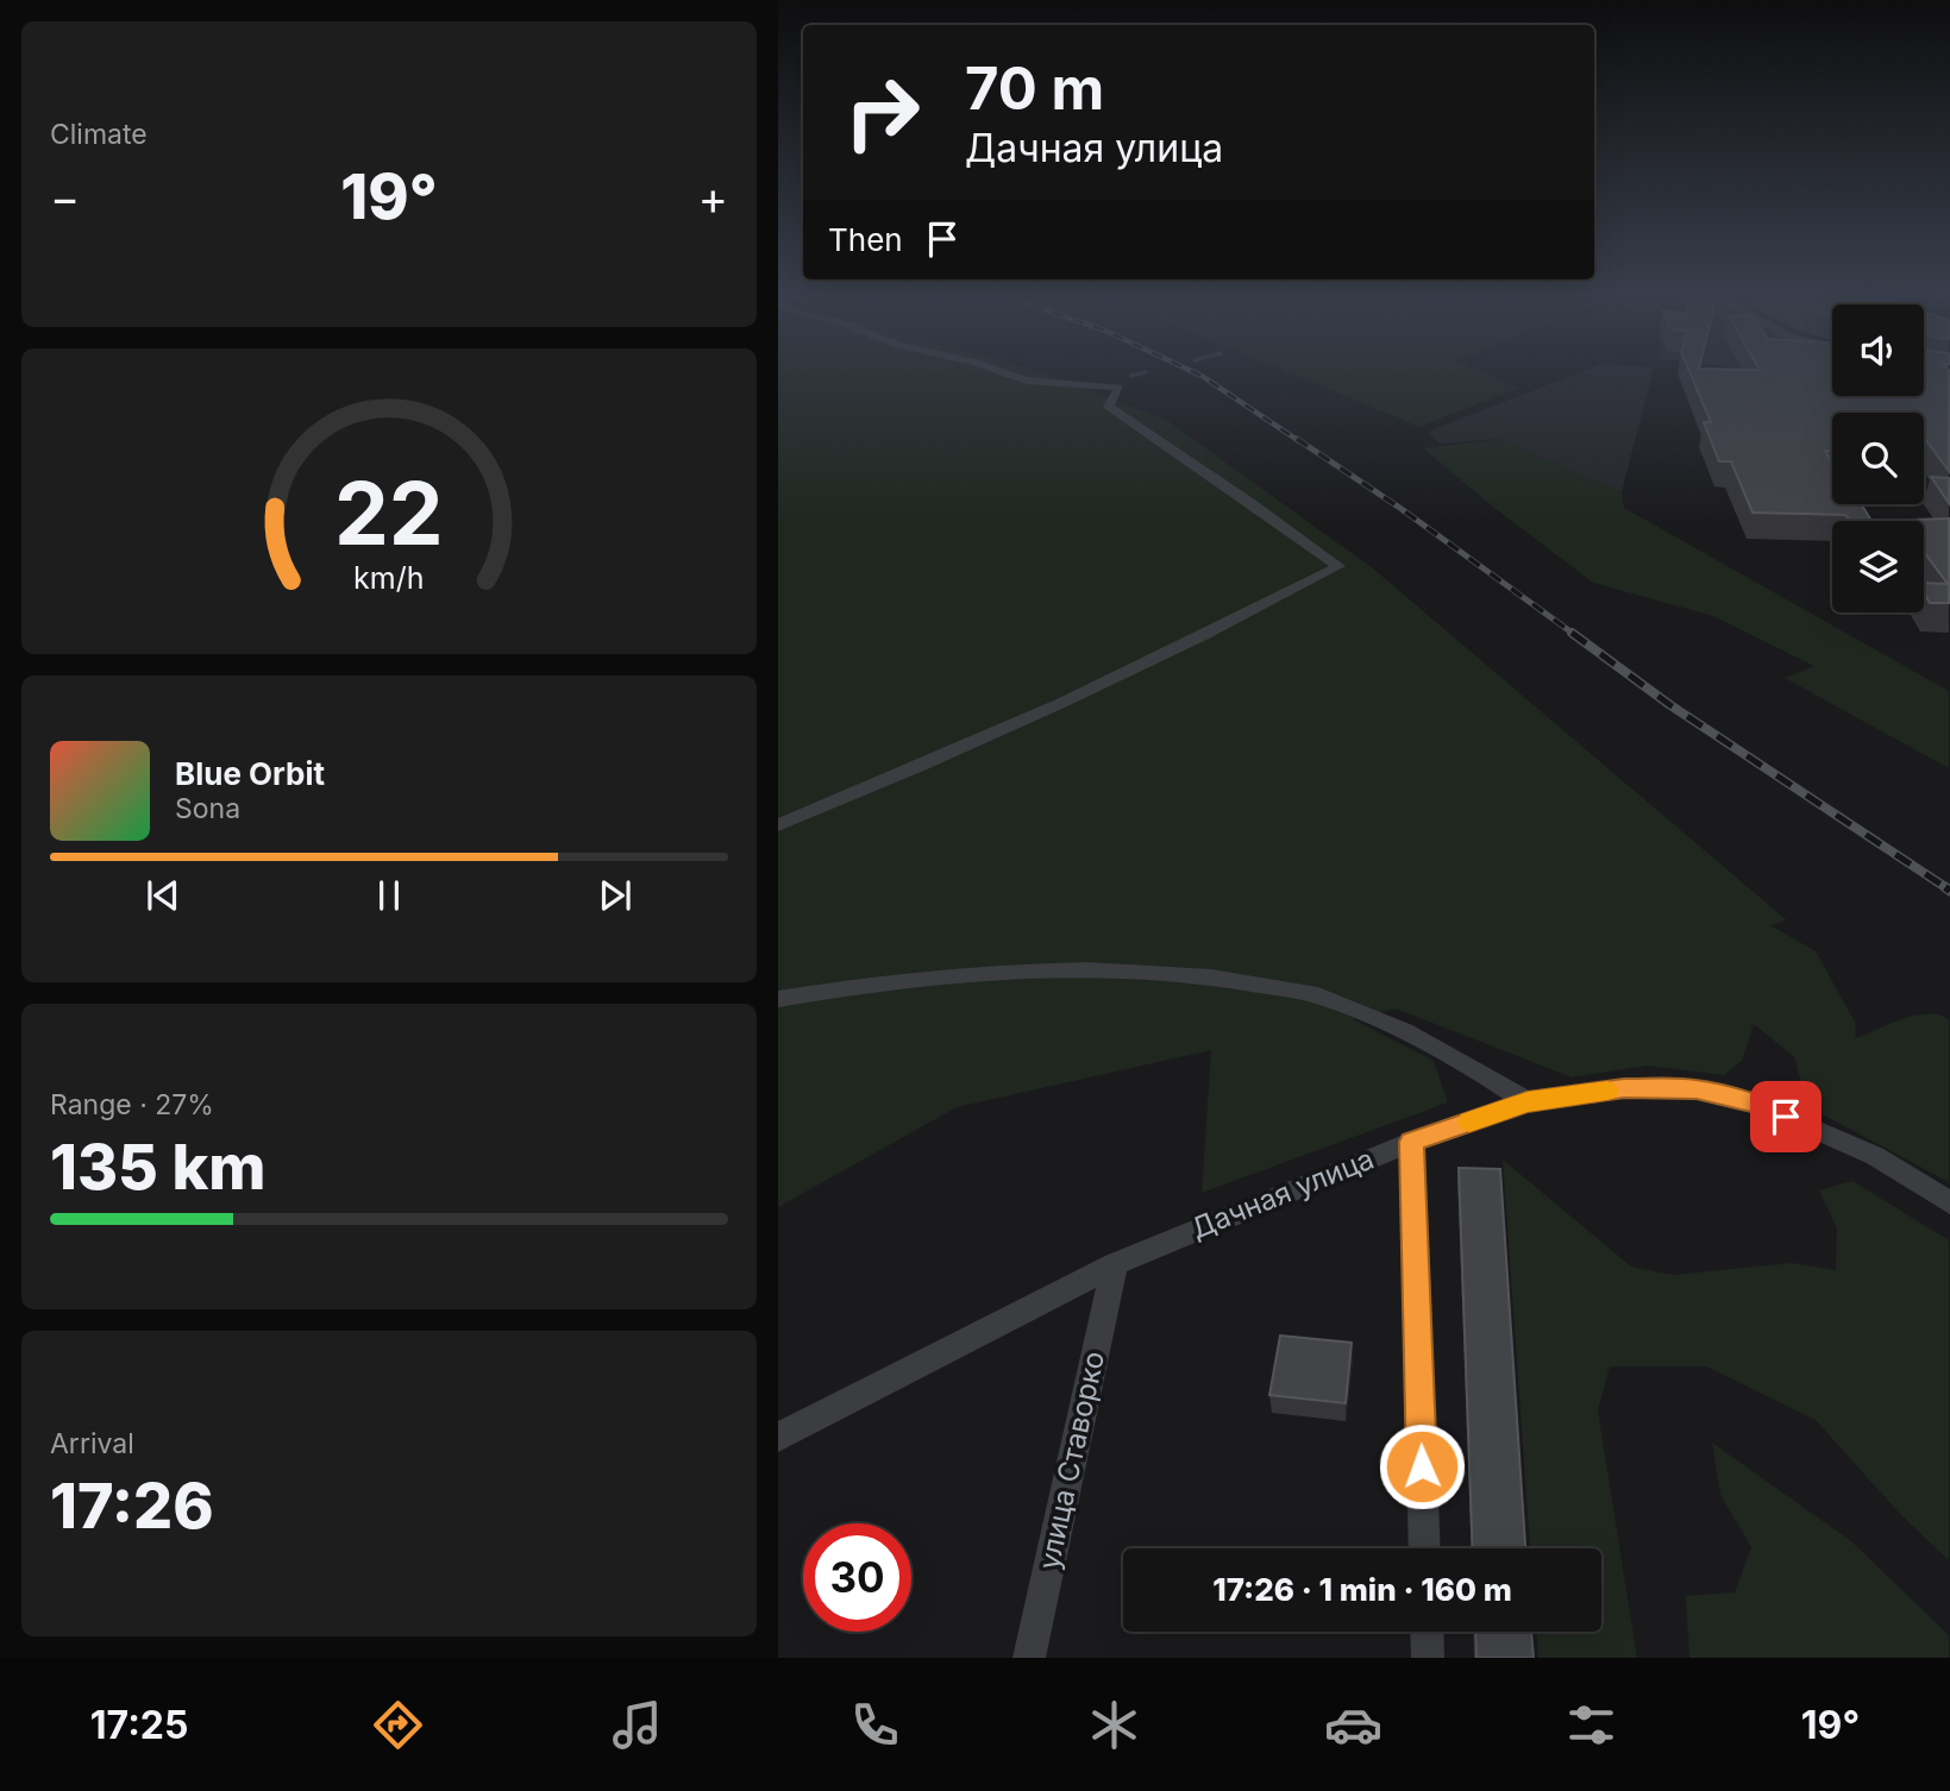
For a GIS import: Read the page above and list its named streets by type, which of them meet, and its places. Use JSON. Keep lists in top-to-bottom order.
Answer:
{
  "streets": {
    "street": ["Дачная улица", "улица Ставорко"]
  },
  "crossings": [
    ["Дачная улица", "улица Ставорко"]
  ],
  "page": {
    "tile": [
      "Climate",
      ["Range · 27%", "135 km"],
      ["Arrival", "17:26"]
    ],
    "turn": ["70 m", "Дачная улица"],
    "heat": ["−", "19°", "+"],
    "then": "Then",
    "song": ["Blue Orbit", "Sona"],
    "limit": "30",
    "trip": "17:26 · 1 min · 160 m",
    "tabs": ["17:25", "19°"],
    "gauge": ["22", "km/h"]
  }
}
